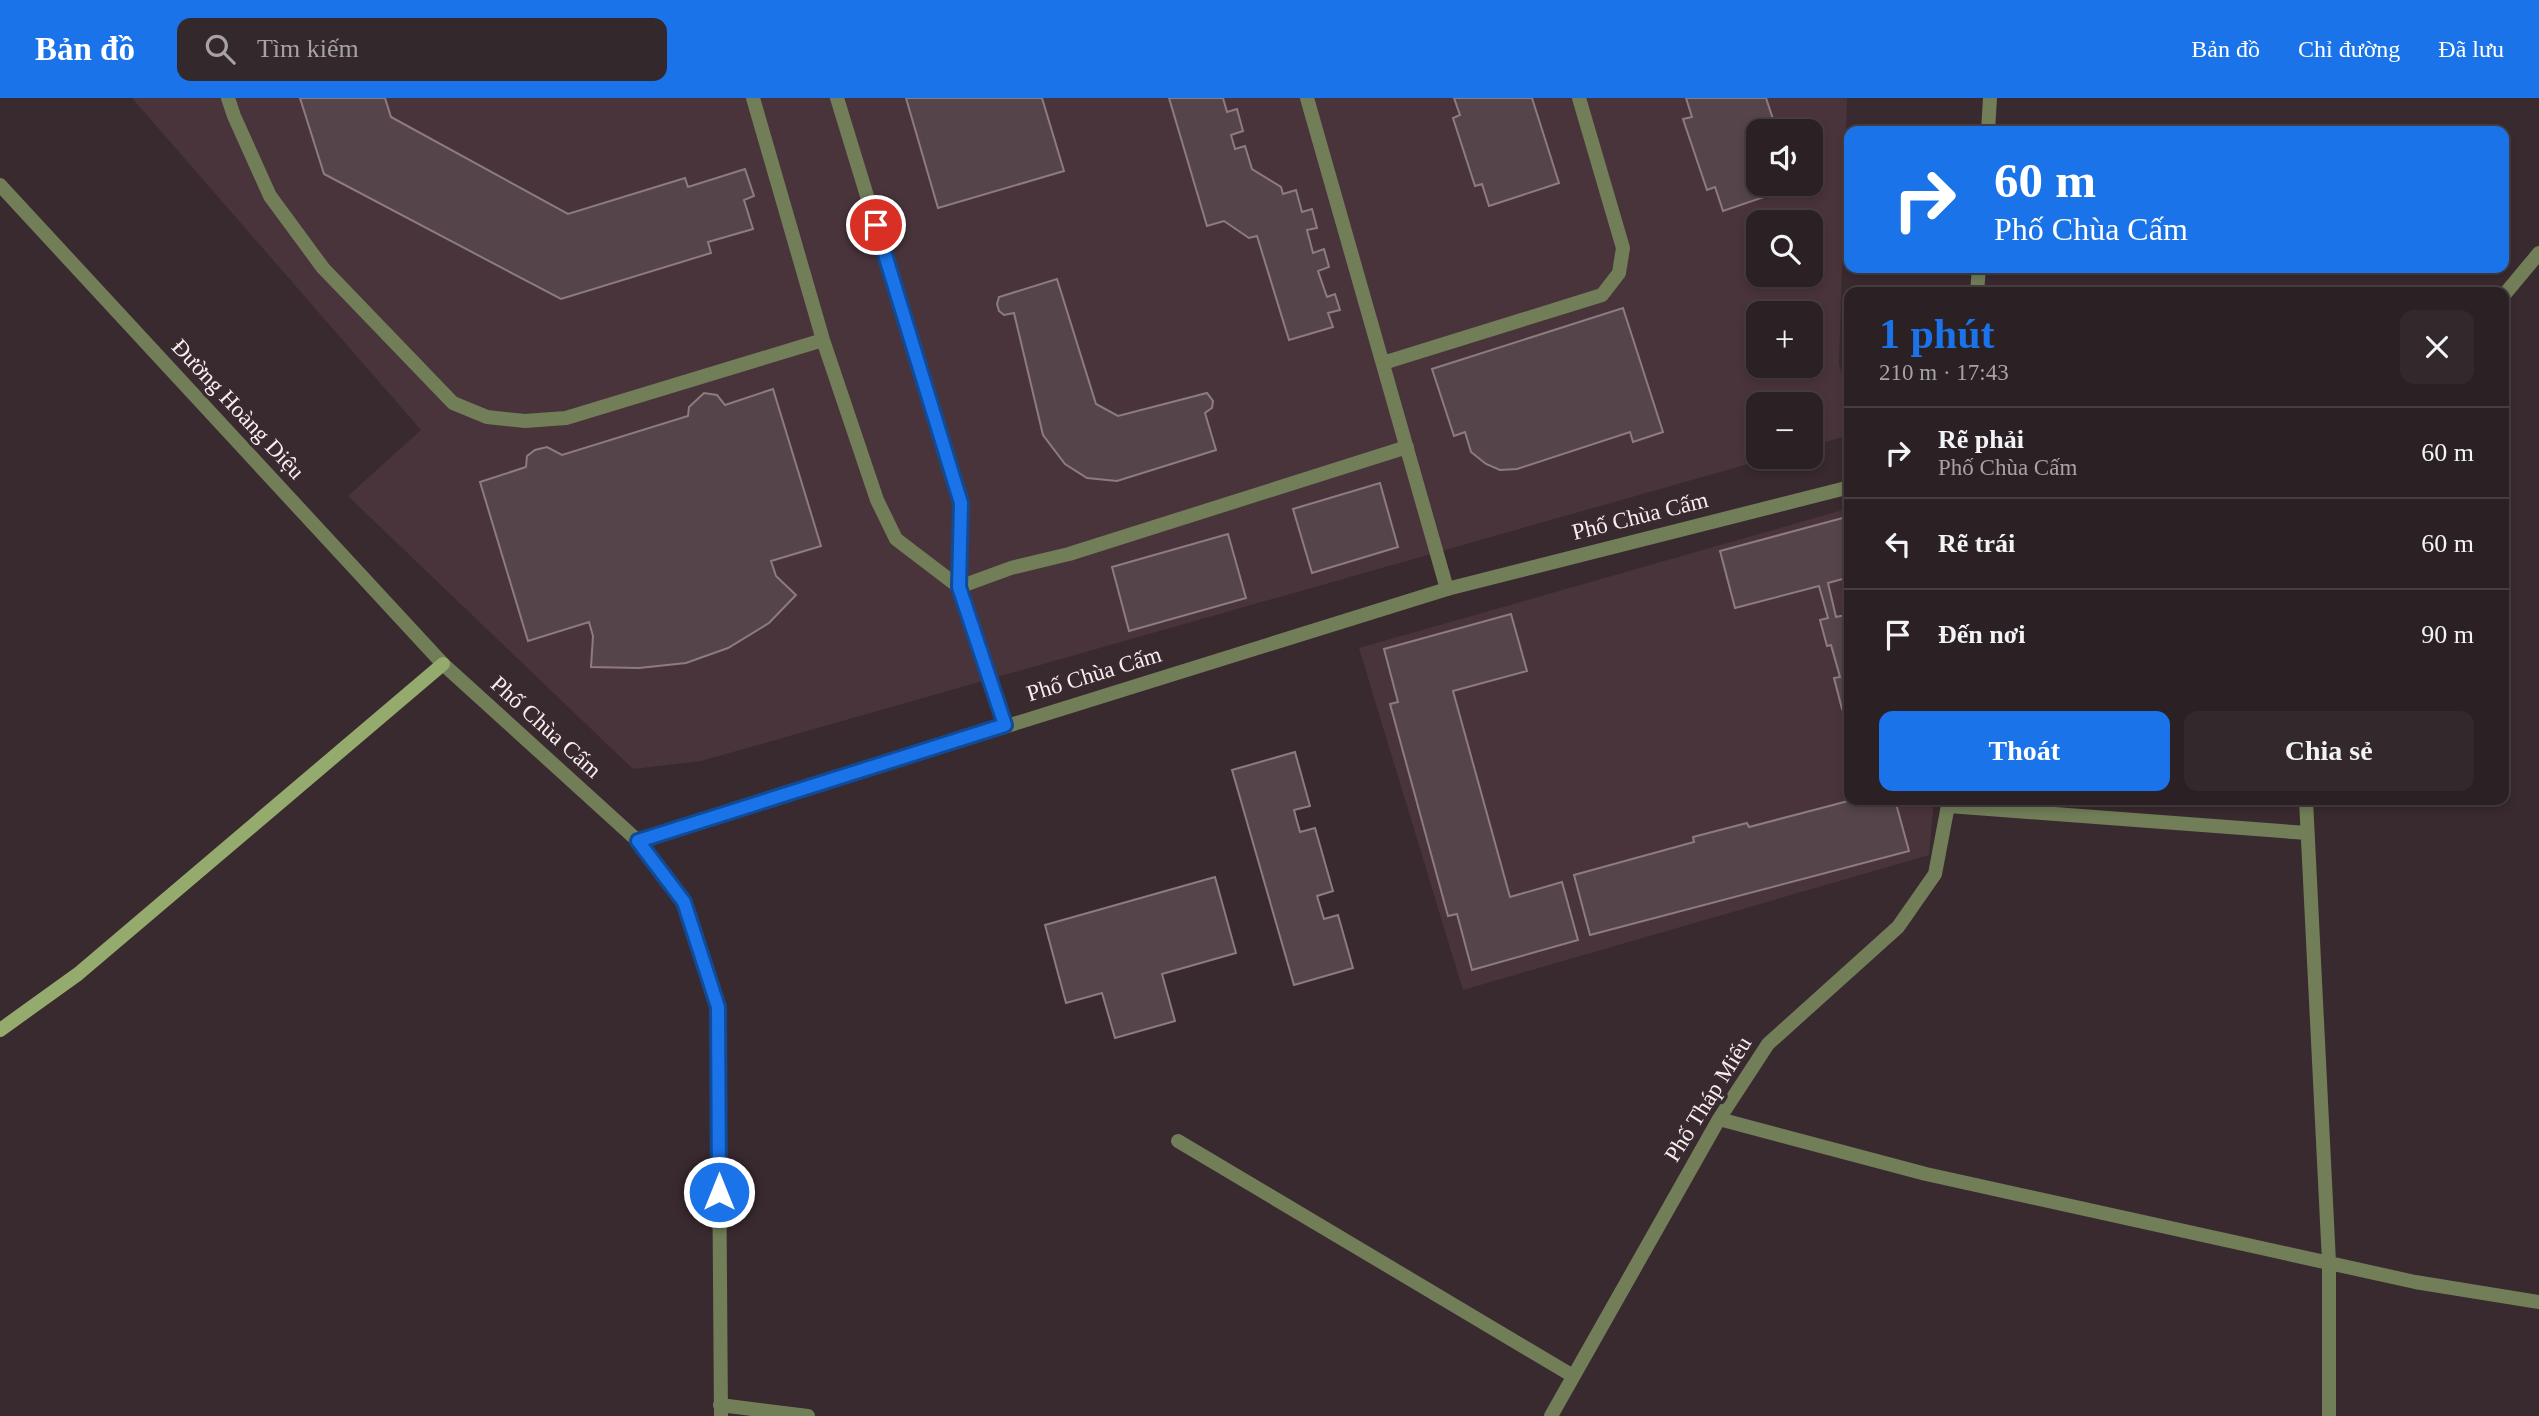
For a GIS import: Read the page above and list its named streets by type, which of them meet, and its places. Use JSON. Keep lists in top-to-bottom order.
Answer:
{
  "streets": {
    "street": ["Đường Hoàng Diệu", "Phố Chùa Cấm", "Phố Tháp Miếu"]
  },
  "crossings": [
    ["Đường Hoàng Diệu", "Phố Chùa Cấm"]
  ],
  "page": {
    "header": "Bản đồ",
    "search": "Tìm kiếm",
    "nav": ["Bản đồ", "Chỉ đường", "Đã lưu"],
    "map_buttons": ["+", "−"],
    "turn": ["60 m", "Phố Chùa Cấm"],
    "heading": ["1 phút", "210 m · 17:43"],
    "list": [
      {
        "name": "Rẽ phải",
        "note": "Phố Chùa Cấm",
        "value": "60 m"
      },
      {
        "name": "Rẽ trái",
        "value": "60 m"
      },
      {
        "name": "Đến nơi",
        "value": "90 m"
      }
    ],
    "buttons": ["Thoát", "Chia sẻ"]
  }
}
